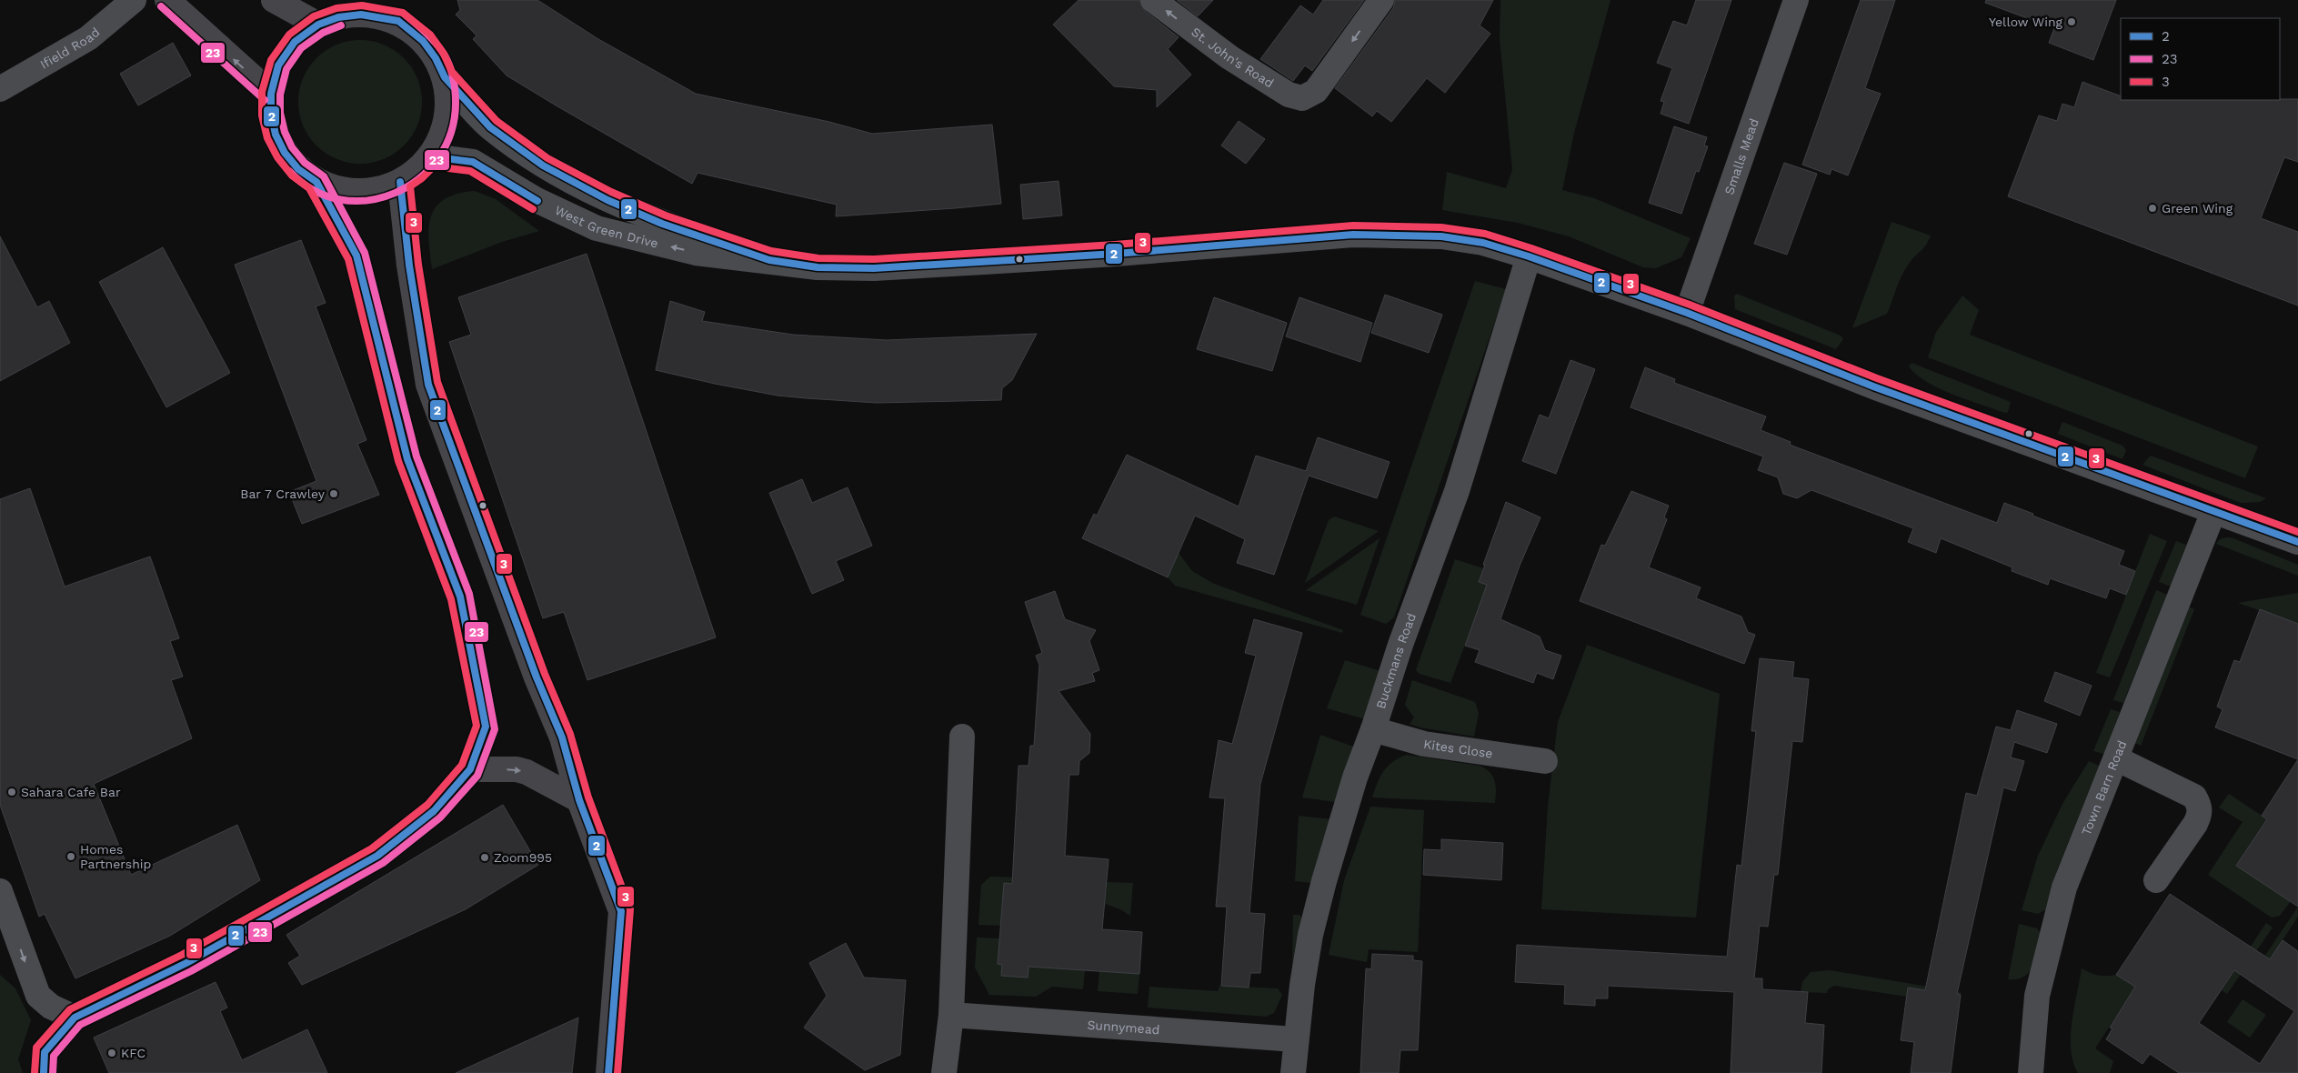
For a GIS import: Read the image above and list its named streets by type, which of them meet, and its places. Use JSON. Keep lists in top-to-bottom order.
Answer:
{
  "streets": {
    "street": [
      "Ifield Road",
      "St. John's Road",
      "Smalls Mead",
      "West Green Drive",
      "Buckmans Road",
      "Kites Close",
      "Town Barn Road",
      "Sunnymead"
    ]
  },
  "crossings": [
    ["Smalls Mead", "West Green Drive"],
    ["West Green Drive", "Buckmans Road"],
    ["West Green Drive", "Town Barn Road"],
    ["Buckmans Road", "Kites Close"],
    ["Buckmans Road", "Sunnymead"]
  ],
  "places": [
    "Yellow Wing",
    "Green Wing",
    "Bar 7 Crawley",
    "Sahara Cafe Bar",
    "Homes Partnership",
    "Zoom995",
    "KFC"
  ],
  "lines": ["transit line 3", "transit line 23", "transit line 2"],
  "legend": ["2", "23", "3"]
}
